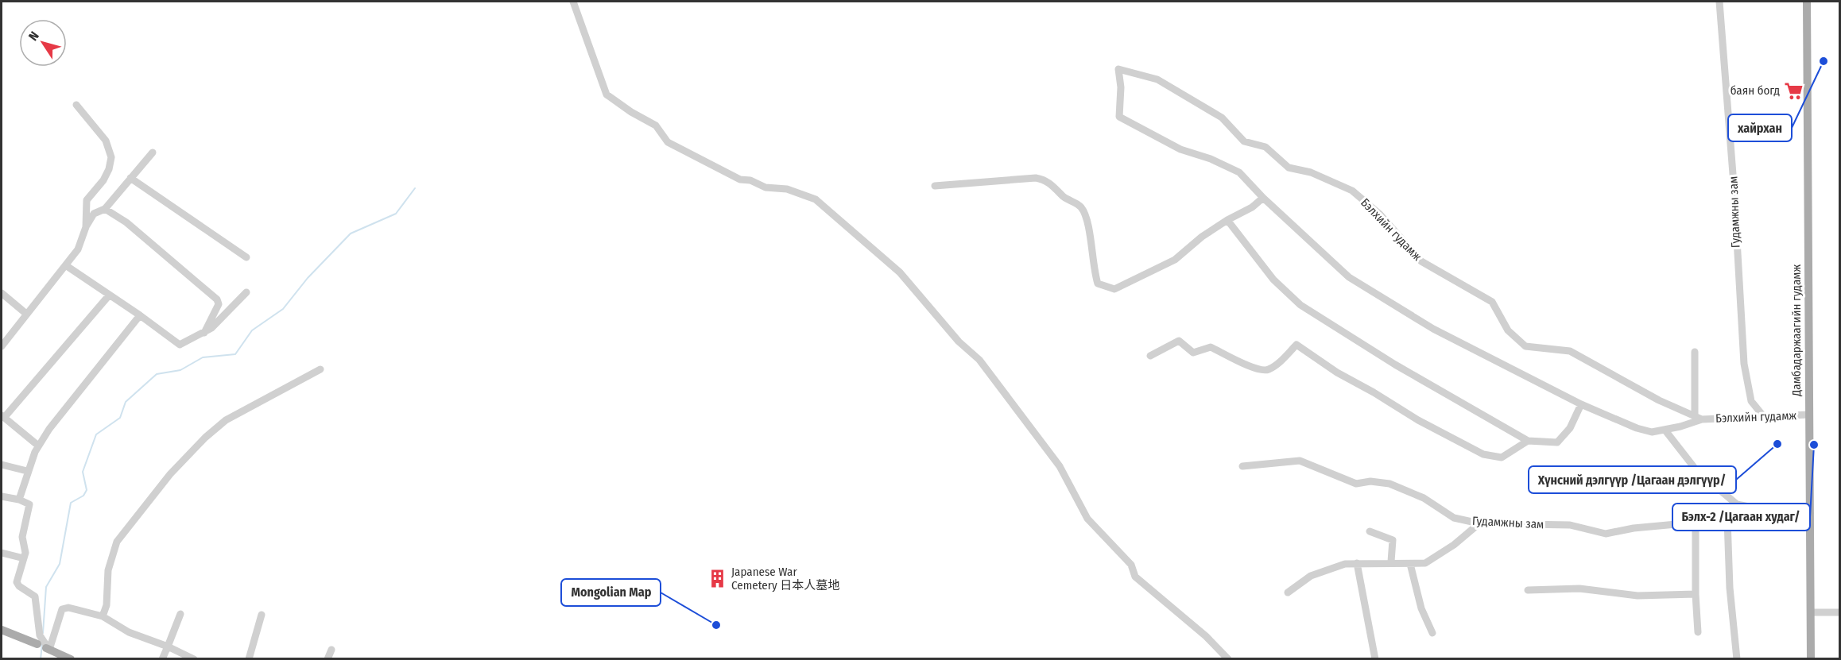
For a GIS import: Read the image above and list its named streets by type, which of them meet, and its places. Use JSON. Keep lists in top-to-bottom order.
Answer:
{
  "streets": {
    "main road": ["Дамбадаржаагийн гудамж"],
    "street": ["Гудамжны зам", "Бэлхийн гудамж"]
  },
  "crossings": [
    ["Гудамжны зам", "Бэлхийн гудамж"],
    ["Бэлхийн гудамж", "Дамбадаржаагийн гудамж"]
  ],
  "places": {
    "other": [
      "хайрхан",
      "Хүнсний дэлгүүр /Цагаан дэлгүүр/",
      "Бэлх-2 /Цагаан худаг/",
      "Mongolian Map"
    ],
    "supermarket": ["баян богд"],
    "building": ["Japanese War Cemetery 日本人墓地"]
  },
  "north": "top left"
}
